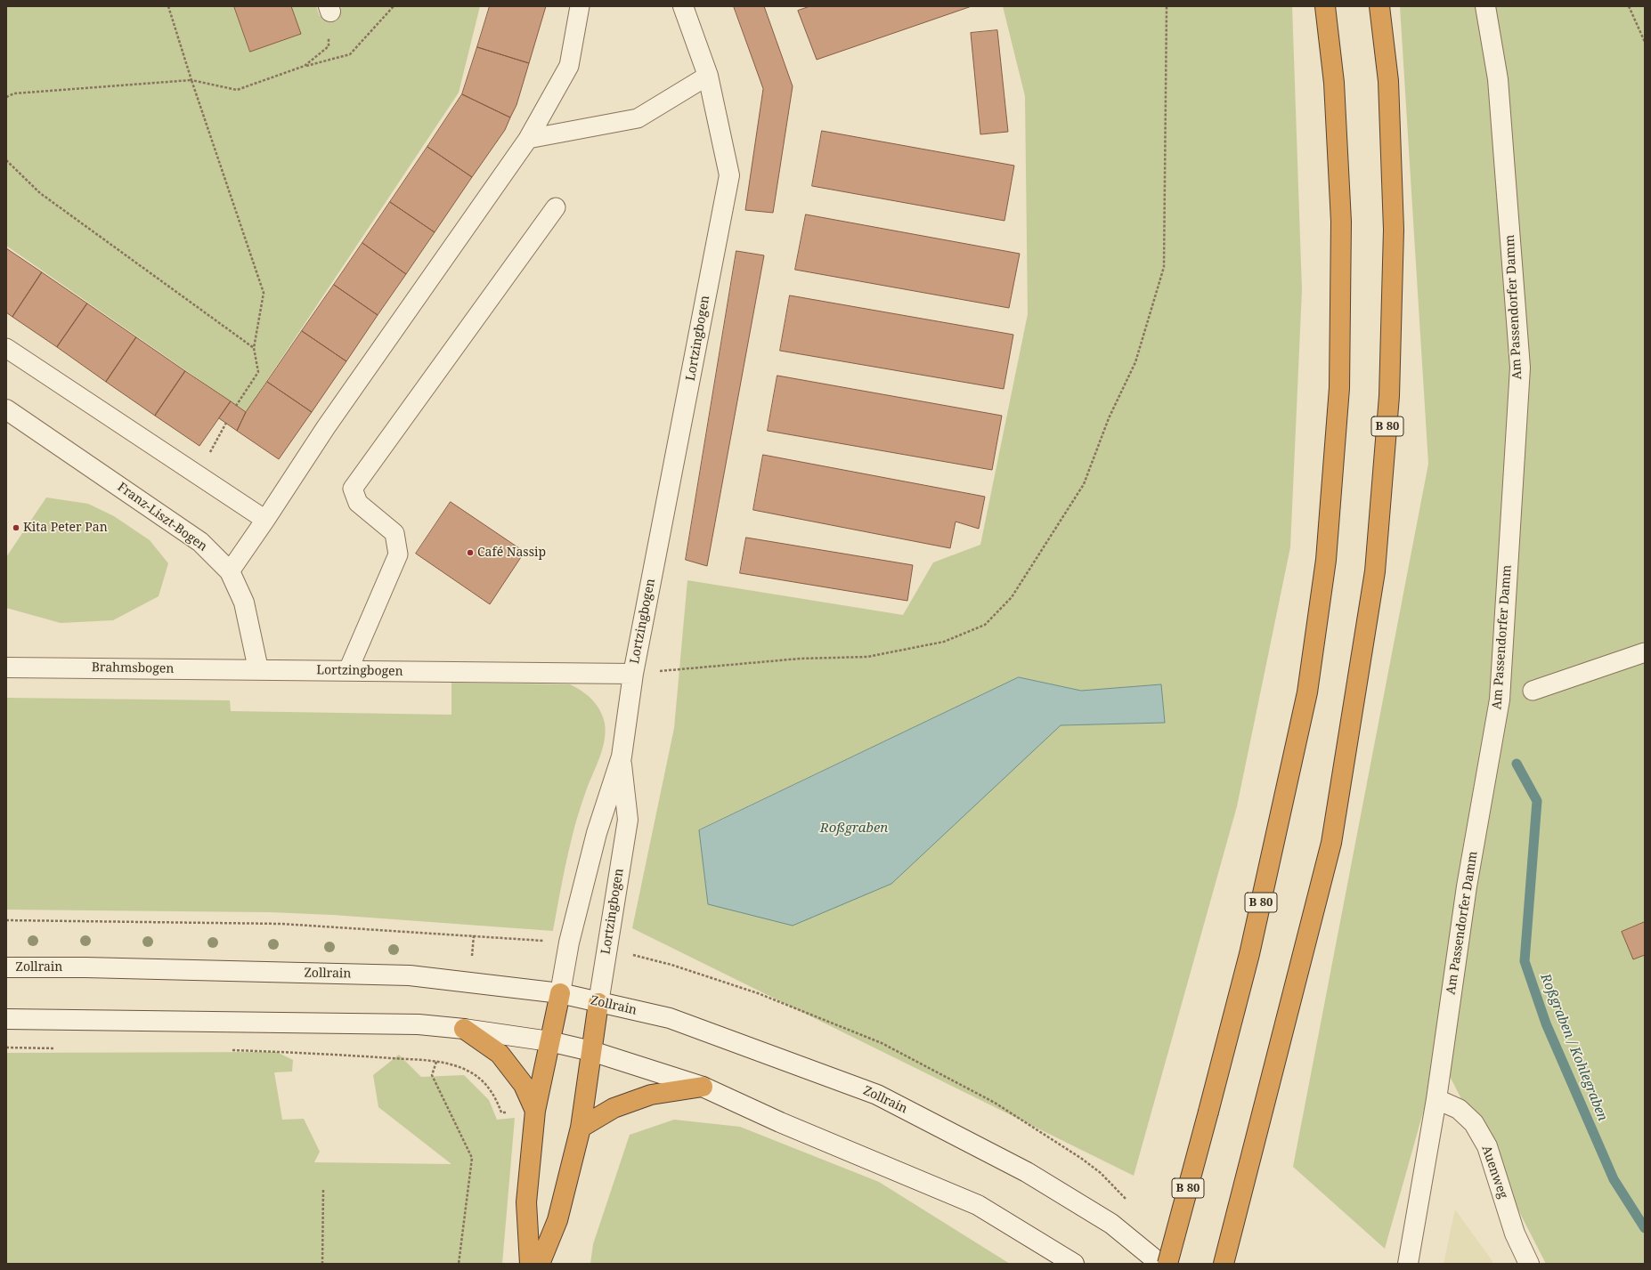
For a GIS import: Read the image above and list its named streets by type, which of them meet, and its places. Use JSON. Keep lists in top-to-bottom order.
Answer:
{
  "streets": {
    "highway": ["B 80"],
    "street": [
      "Am Passendorfer Damm",
      "Lortzingbogen",
      "Franz-Liszt-Bogen",
      "Brahmsbogen",
      "Zollrain",
      "Auenweg"
    ]
  },
  "crossings": [
    ["Am Passendorfer Damm", "Auenweg"],
    ["Lortzingbogen", "Franz-Liszt-Bogen"],
    ["Lortzingbogen", "Brahmsbogen"],
    ["Lortzingbogen", "Zollrain"],
    ["Franz-Liszt-Bogen", "Brahmsbogen"]
  ],
  "water": ["Roßgraben", "Roßgraben / Kohlegraben"],
  "places": ["Kita Peter Pan", "Café Nassip"]
}
